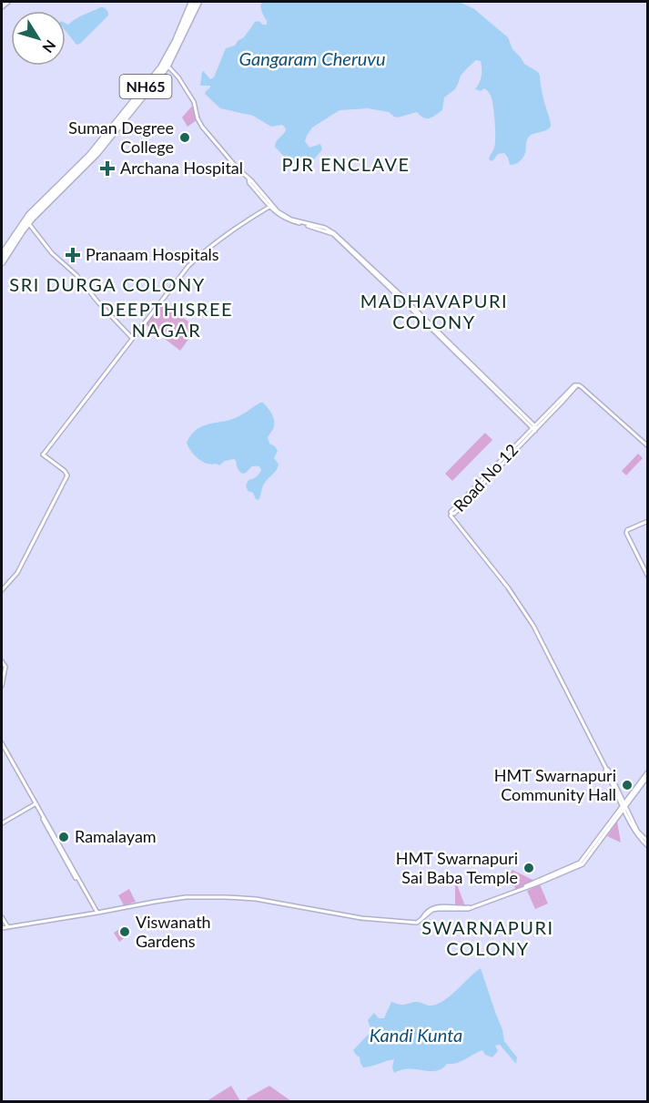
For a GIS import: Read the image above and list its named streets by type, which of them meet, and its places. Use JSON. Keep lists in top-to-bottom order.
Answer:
{
  "streets": {
    "highway": ["NH65"],
    "street": ["Road No 12"]
  },
  "districts": [
    "PJR ENCLAVE",
    "SRI DURGA COLONY",
    "MADHAVAPURI COLONY",
    "DEEPTHISREE NAGAR",
    "SWARNAPURI COLONY"
  ],
  "water": ["Gangaram Cheruvu", "Kandi Kunta"],
  "places": {
    "other": [
      "Suman Degree College",
      "HMT Swarnapuri Community Hall",
      "Ramalayam",
      "HMT Swarnapuri Sai Baba Temple",
      "Viswanath Gardens"
    ],
    "health": ["Archana Hospital", "Pranaam Hospitals"]
  },
  "north": "bottom right"
}
